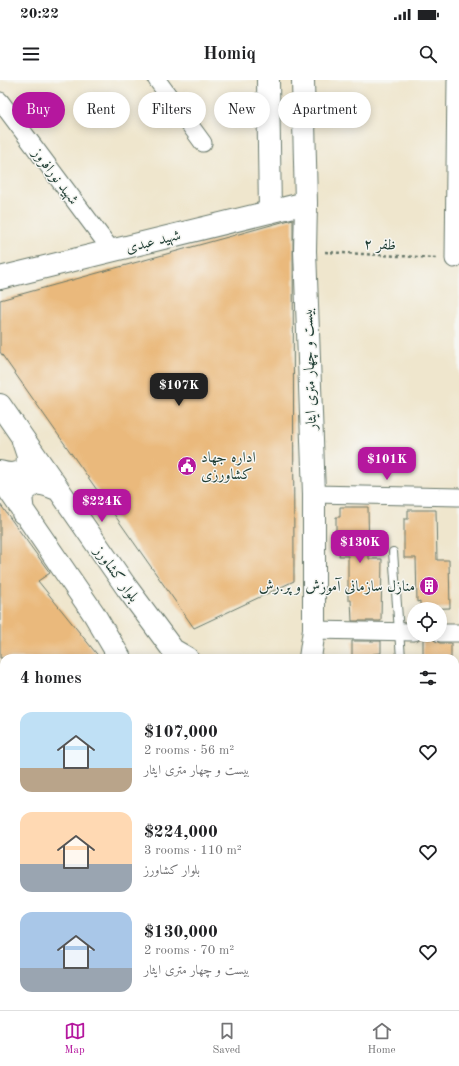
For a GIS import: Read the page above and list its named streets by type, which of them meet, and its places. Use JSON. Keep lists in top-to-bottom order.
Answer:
{
  "streets": {
    "main road": ["شهید عبدی", "بیست و چهار متری ایثار", "بلوار کشاورز"],
    "street": ["شهید نورافروز"],
    "path": ["ظفر ۲"]
  },
  "crossings": [
    ["شهید نورافروز", "شهید عبدی"],
    ["شهید عبدی", "بیست و چهار متری ایثار"],
    ["ظفر ۲", "بیست و چهار متری ایثار"]
  ],
  "places": {
    "public building": ["اداره جهاد کشاورزی"],
    "building": ["منازل سازمانی آموزش و پر.رش"]
  },
  "page": {
    "status": "20:22",
    "header": "Homiq",
    "chip": [
      "Buy",
      "Rent",
      "Filters",
      "New",
      "Apartment"
    ],
    "price": [
      "$107K",
      "$101K",
      "$224K",
      "$130K"
    ],
    "heading": "4 homes",
    "list": [
      {
        "name": "$107,000",
        "note": "2 rooms · 56 m² · بیست و چهار متری ایثار"
      },
      {
        "name": "$224,000",
        "note": "3 rooms · 110 m² · بلوار کشاورز"
      },
      {
        "name": "$130,000",
        "note": "2 rooms · 70 m² · بیست و چهار متری ایثار"
      }
    ],
    "tabs": ["Map", "Saved", "Home"]
  }
}
